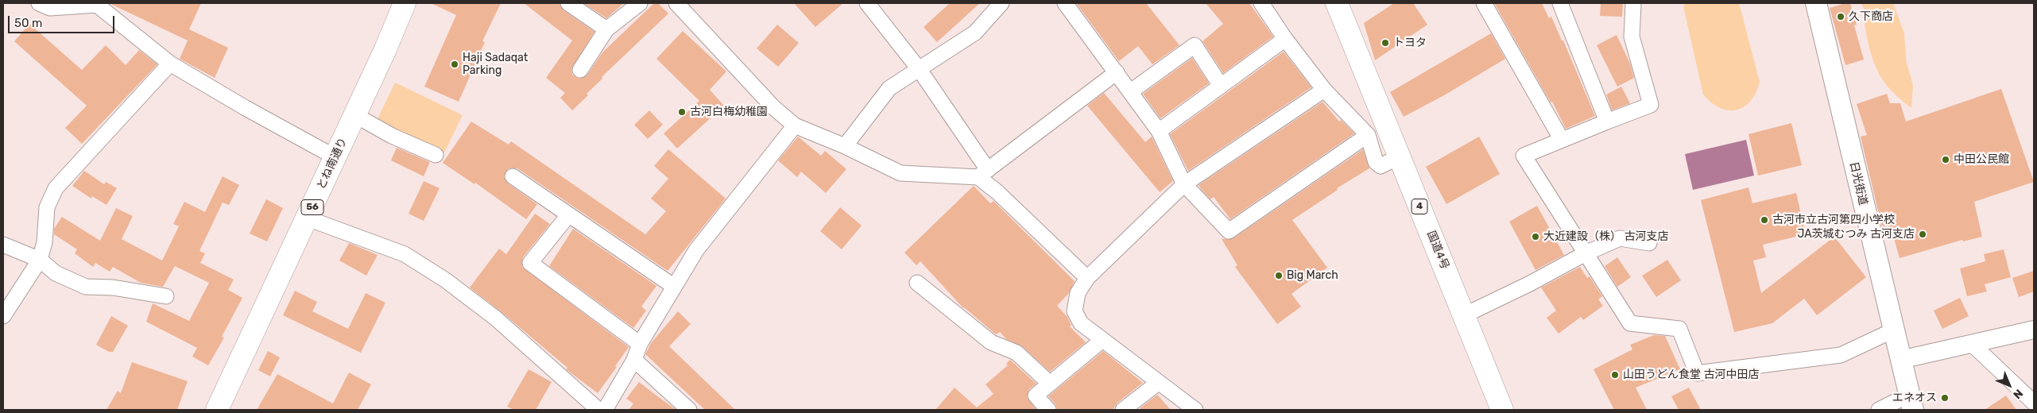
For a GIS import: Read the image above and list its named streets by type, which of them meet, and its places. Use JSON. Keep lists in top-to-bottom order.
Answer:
{
  "streets": {
    "main road": [
      "とね南通り",
      "日光街道",
      "4",
      "56",
      "国道4号"
    ]
  },
  "places": [
    "久下商店",
    "トヨタ",
    "Haji Sadaqat Parking",
    "古河白梅幼稚園",
    "中田公民館",
    "古河市立古河第四小学校",
    "JA茨城むつみ 古河支店",
    "大近建設（株） 古河支店",
    "Big March",
    "山田うどん食堂 古河中田店",
    "エネオス"
  ],
  "scale_bar": "50 m",
  "north": "bottom right"
}
